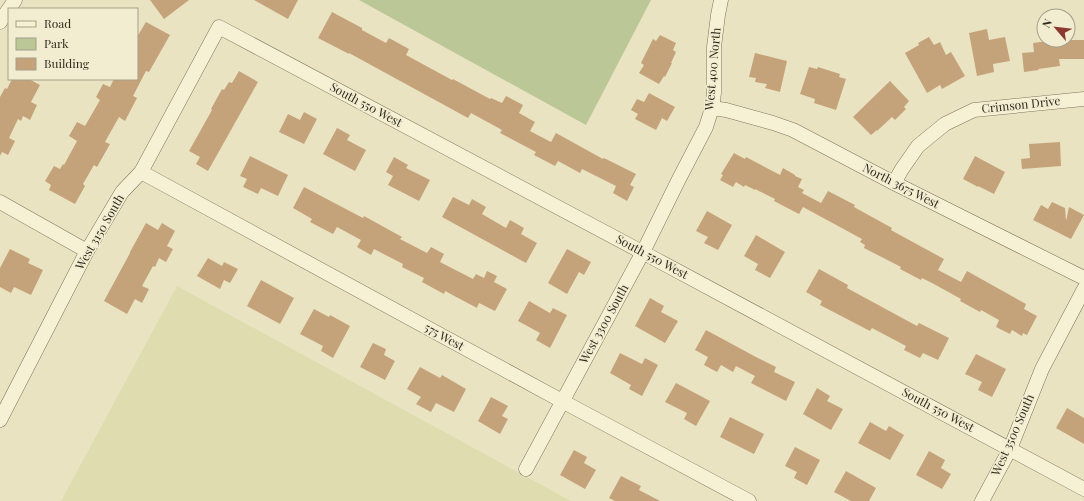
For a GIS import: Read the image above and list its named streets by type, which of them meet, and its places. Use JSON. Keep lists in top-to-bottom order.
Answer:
{
  "streets": {
    "street": [
      "West 400 North",
      "South 550 West",
      "Crimson Drive",
      "North 3675 West",
      "West 3150 South",
      "West 3300 South",
      "575 West",
      "West 3500 South"
    ]
  },
  "crossings": [
    ["West 400 North", "North 3675 West"],
    ["West 400 North", "West 3300 South"],
    ["South 550 West", "West 3150 South"],
    ["South 550 West", "West 3300 South"],
    ["South 550 West", "West 3500 South"],
    ["Crimson Drive", "North 3675 West"],
    ["West 3150 South", "575 West"],
    ["West 3300 South", "575 West"]
  ],
  "legend": ["Road", "Park", "Building"],
  "north": "top left"
}
